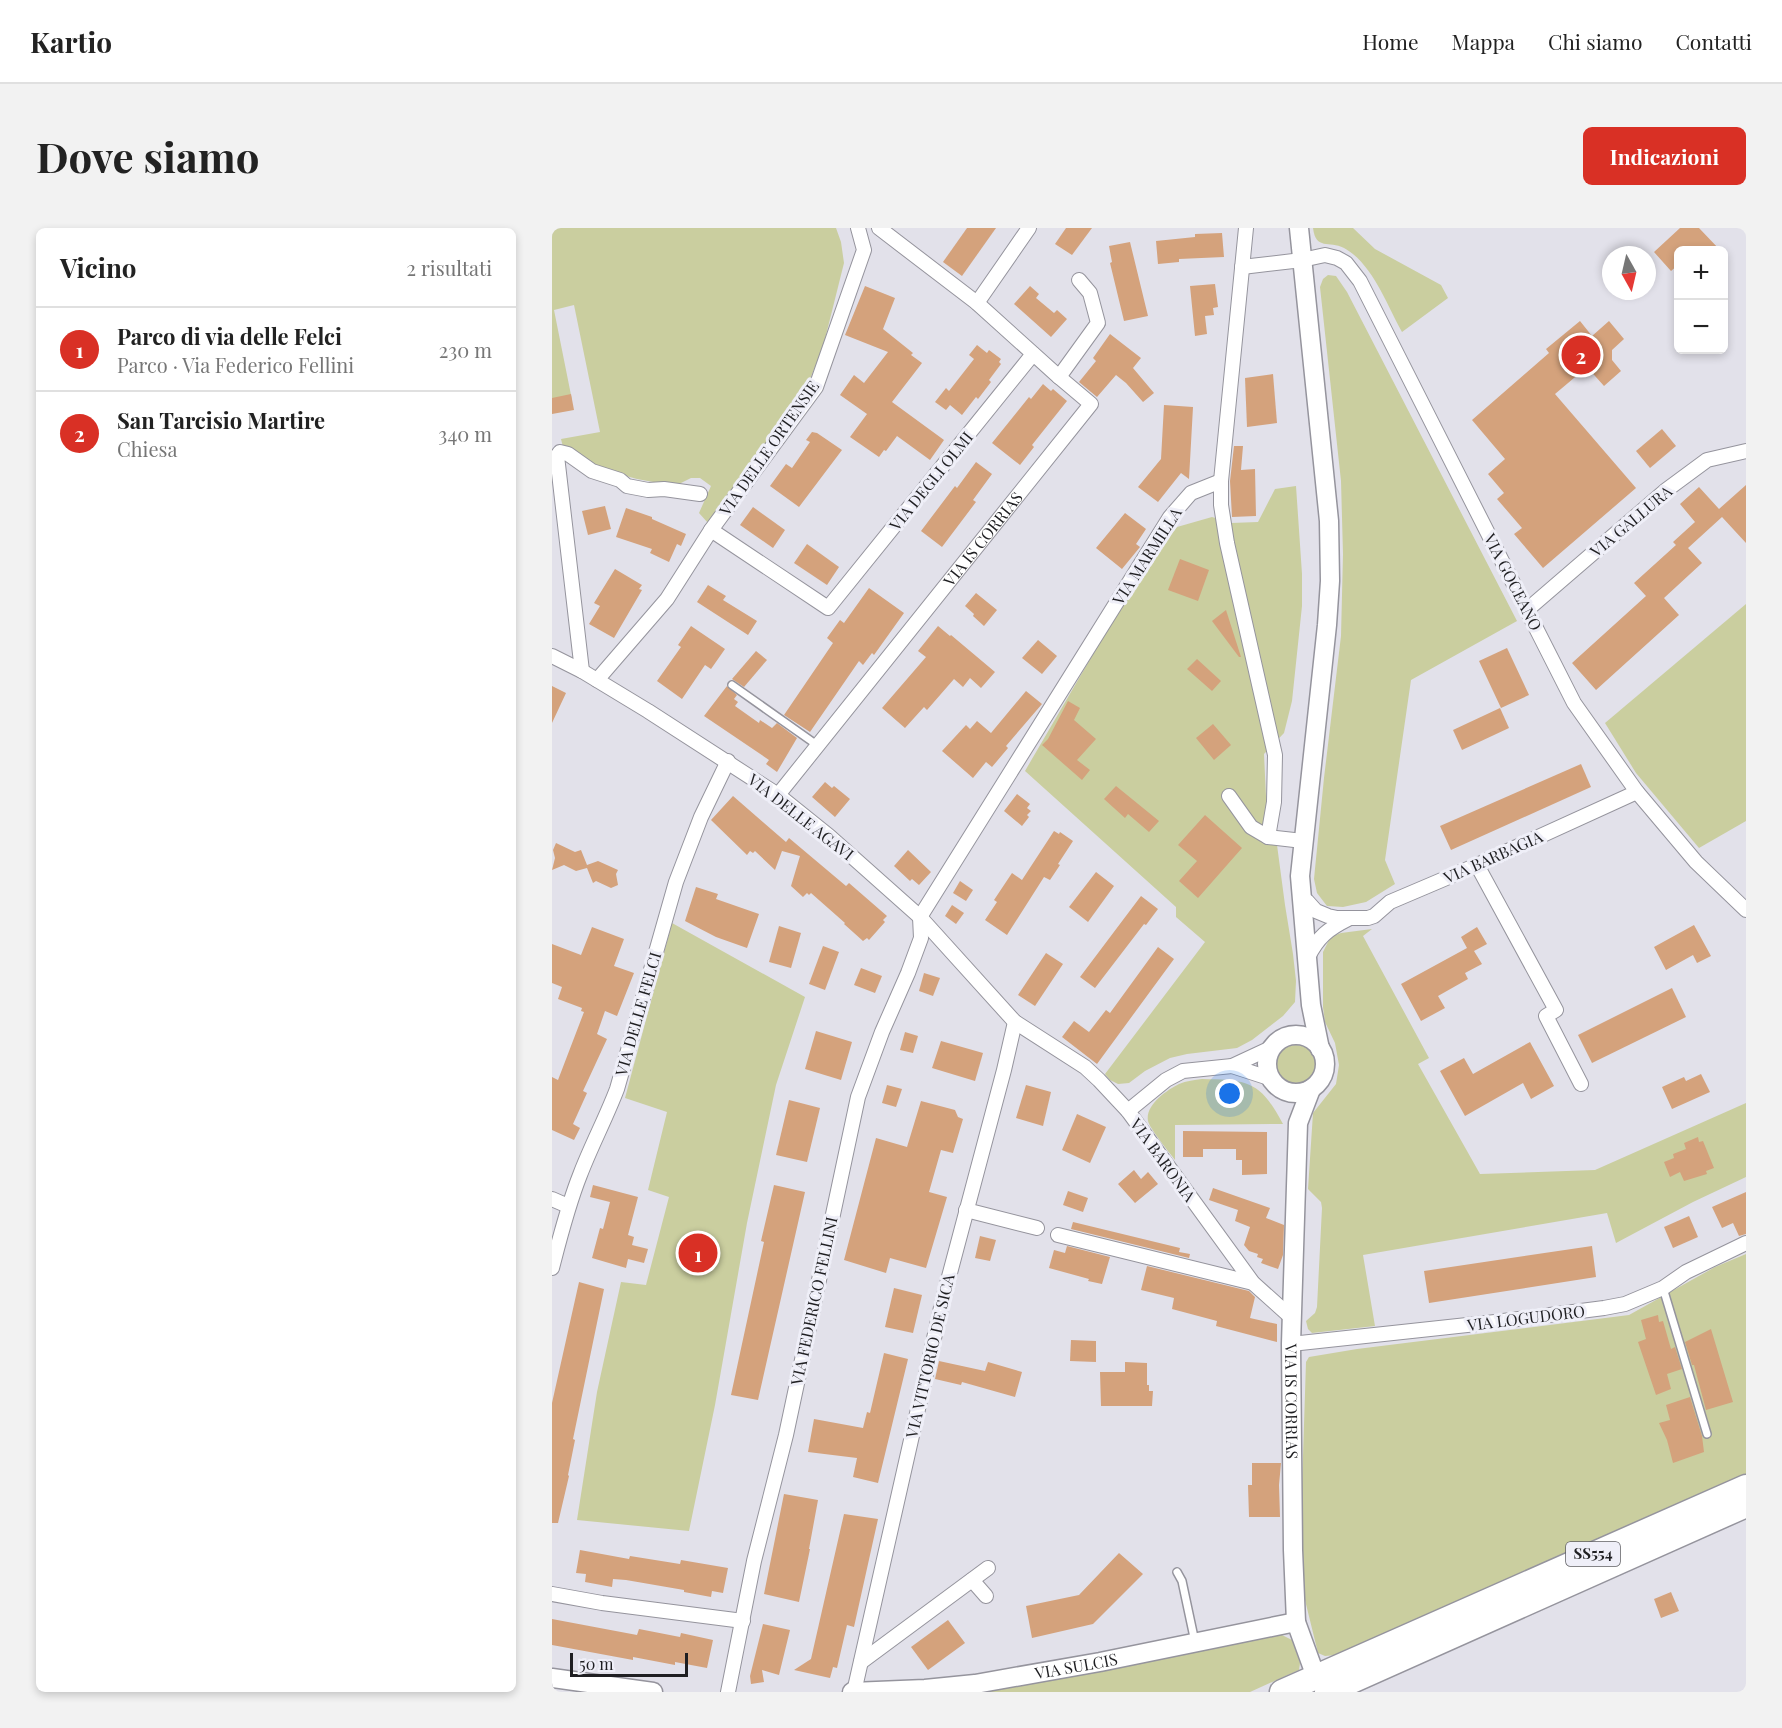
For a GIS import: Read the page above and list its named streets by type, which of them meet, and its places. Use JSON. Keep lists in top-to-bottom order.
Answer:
{
  "streets": {
    "highway": ["SS554"],
    "street": [
      "VIA DELLE ORTENSIE",
      "VIA DEGLI OLMI",
      "VIA GALLURA",
      "VIA IS CORRIAS",
      "VIA MARMILLA",
      "VIA GOCEANO",
      "VIA DELLE AGAVI",
      "VIA BARBAGIA",
      "VIA DELLE FELCI",
      "VIA BARONIA",
      "VIA FEDERICO FELLINI",
      "VIA LOGUDORO",
      "VIA VITTORIO DE SICA",
      "VIA SULCIS"
    ]
  },
  "crossings": [
    ["VIA DELLE ORTENSIE", "VIA DEGLI OLMI"],
    ["VIA DELLE ORTENSIE", "VIA DELLE AGAVI"],
    ["VIA GALLURA", "VIA GOCEANO"],
    ["VIA IS CORRIAS", "VIA DELLE AGAVI"],
    ["VIA IS CORRIAS", "VIA BARONIA"],
    ["VIA IS CORRIAS", "VIA LOGUDORO"],
    ["VIA IS CORRIAS", "SS554"],
    ["VIA IS CORRIAS", "VIA SULCIS"],
    ["VIA MARMILLA", "VIA DELLE AGAVI"],
    ["VIA MARMILLA", "VIA FEDERICO FELLINI"],
    ["VIA GOCEANO", "VIA BARBAGIA"],
    ["VIA DELLE AGAVI", "VIA DELLE FELCI"],
    ["VIA DELLE AGAVI", "VIA BARONIA"],
    ["VIA DELLE AGAVI", "VIA FEDERICO FELLINI"],
    ["VIA DELLE AGAVI", "VIA VITTORIO DE SICA"],
    ["VIA BARONIA", "VIA VITTORIO DE SICA"],
    ["VIA VITTORIO DE SICA", "VIA SULCIS"]
  ],
  "scale_bar": "50 m",
  "north": "bottom",
  "page": {
    "header": "Kartio",
    "nav": [
      "Home",
      "Mappa",
      "Chi siamo",
      "Contatti"
    ],
    "buttons": "Indicazioni",
    "title": "Dove siamo",
    "heading": ["Vicino", "2 risultati"],
    "map_buttons": ["+", "−"],
    "list": [
      {
        "mark": "1",
        "name": "Parco di via delle Felci",
        "note": "Parco · Via Federico Fellini",
        "value": "230 m"
      },
      {
        "mark": "2",
        "name": "San Tarcisio Martire",
        "note": "Chiesa",
        "value": "340 m"
      }
    ],
    "pins": ["2", "1"],
    "scale": "50 m"
  }
}
